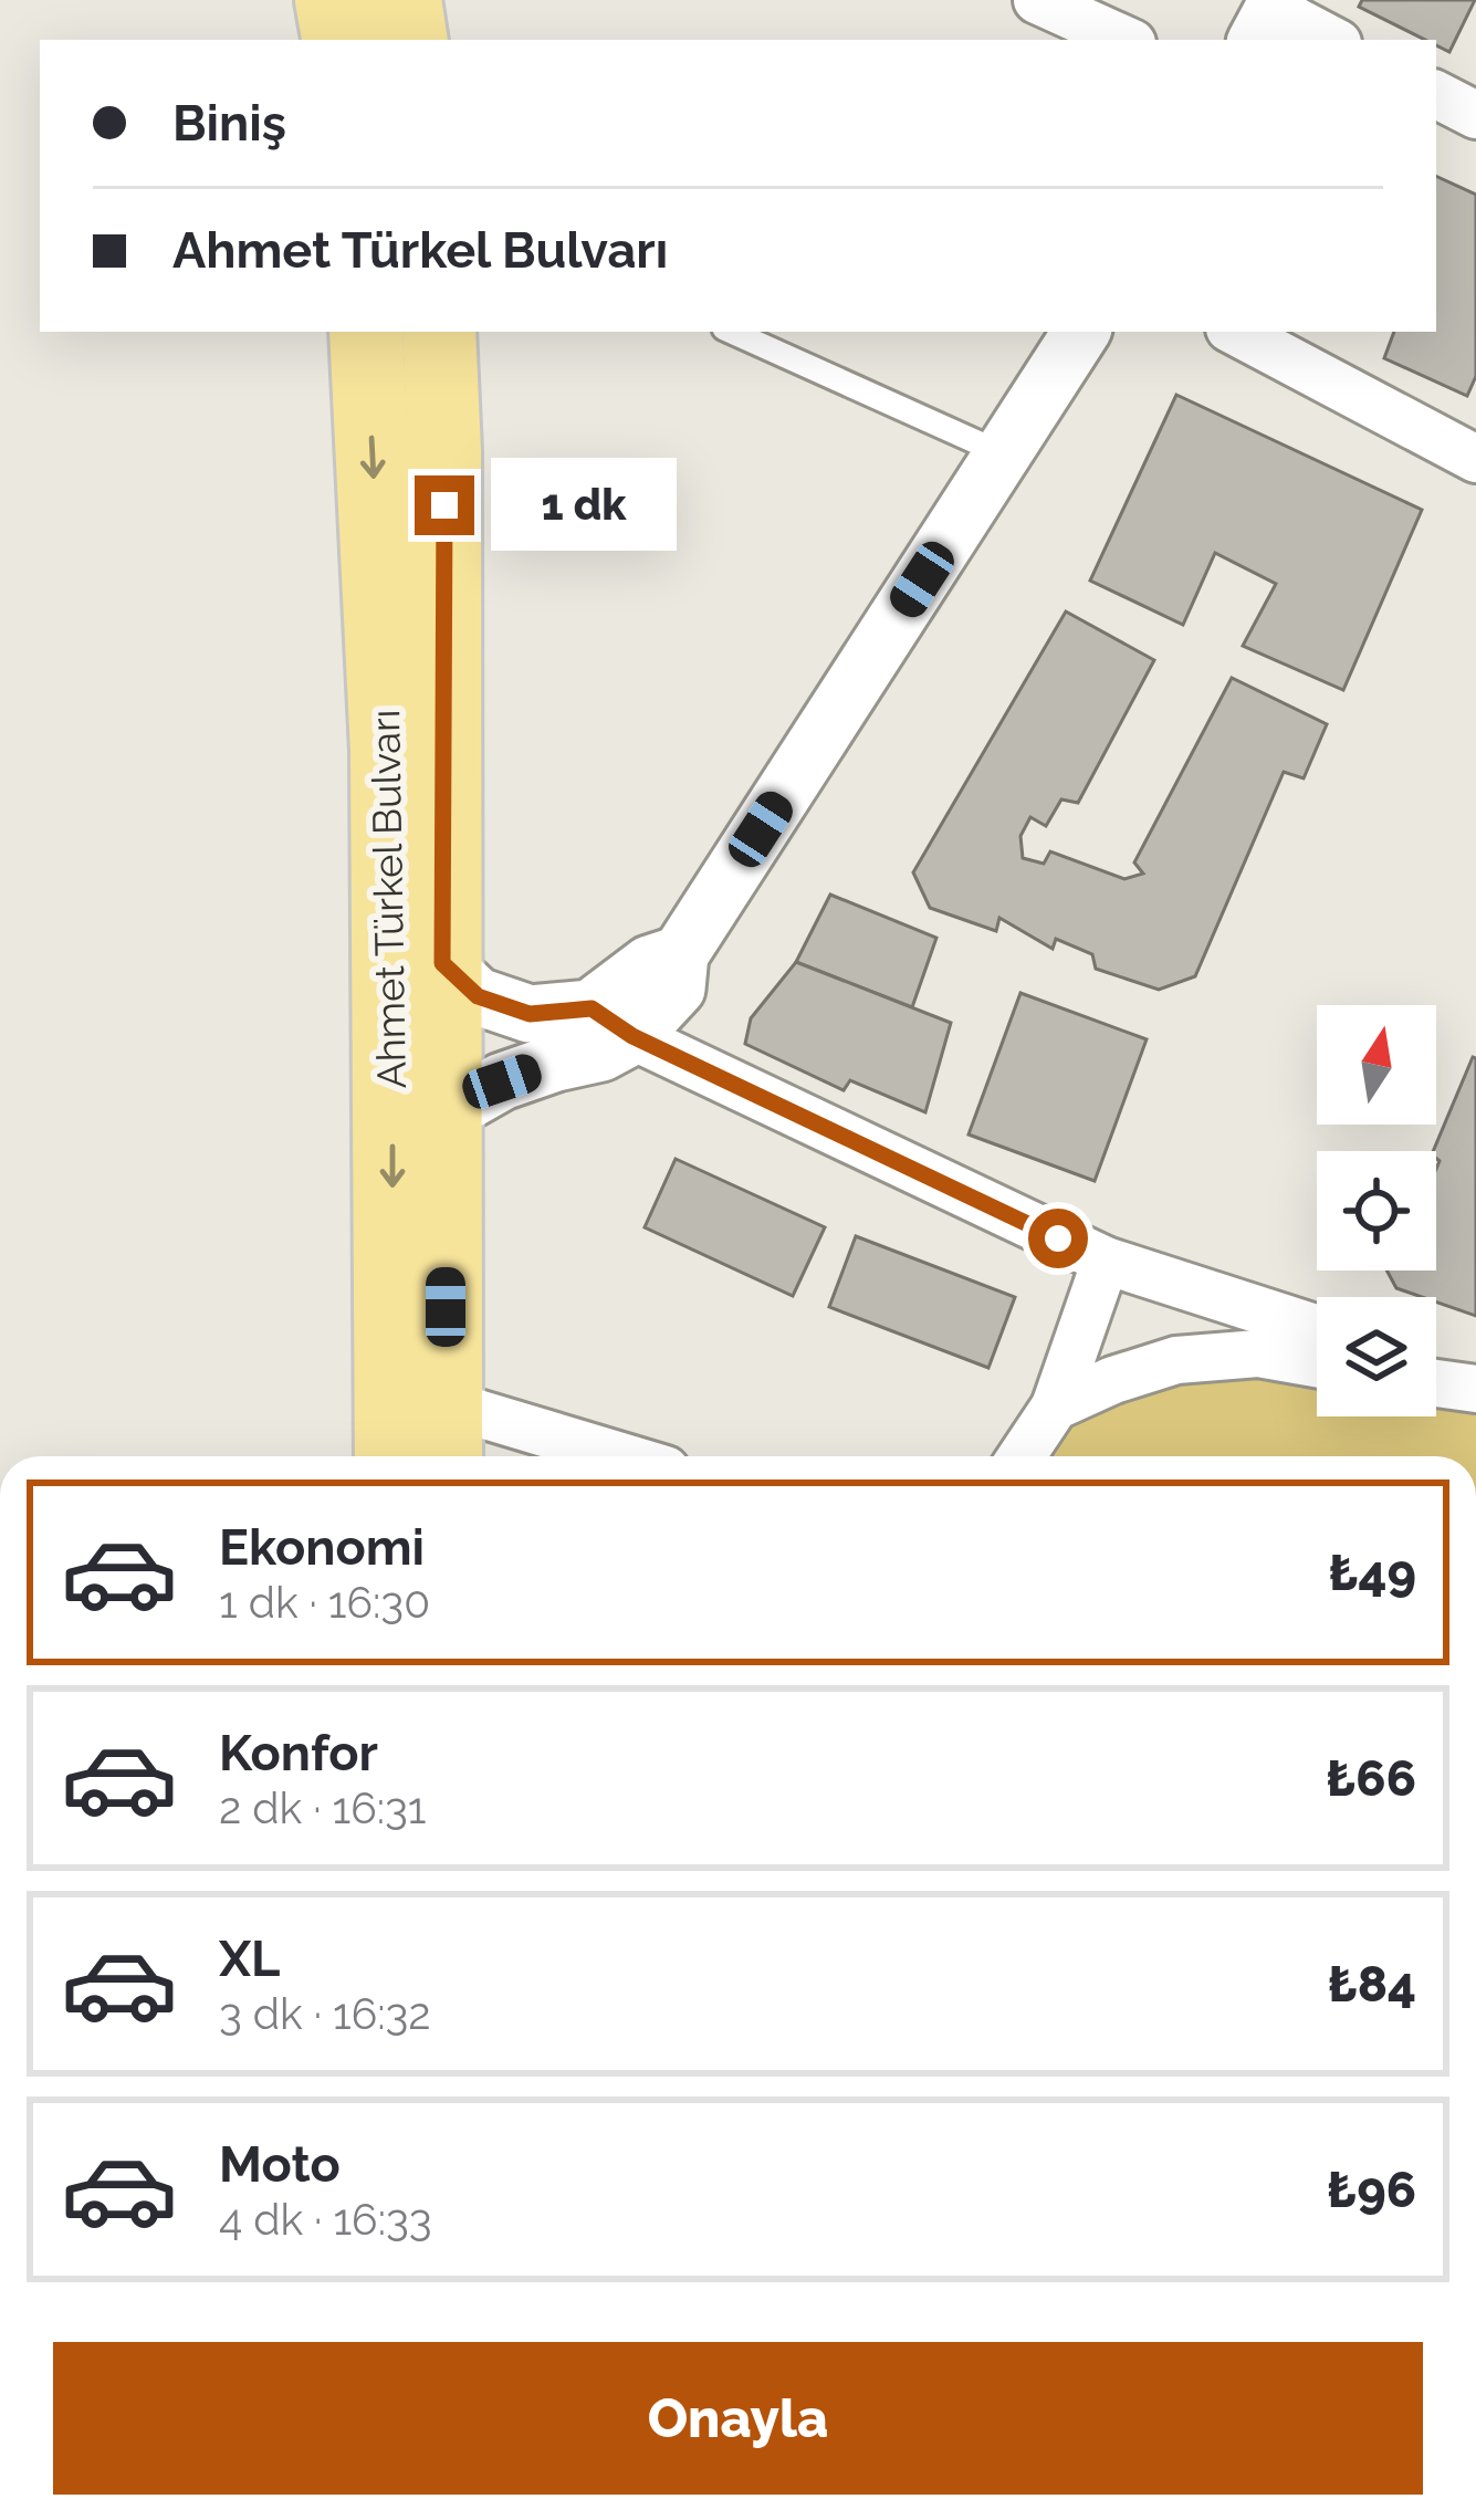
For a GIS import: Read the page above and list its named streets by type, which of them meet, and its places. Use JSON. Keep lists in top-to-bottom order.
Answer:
{
  "streets": {
    "main road": ["Ahmet Türkel Bulvarı"]
  },
  "north": "top",
  "page": {
    "banner": ["Biniş", "Ahmet Türkel Bulvarı"],
    "bubble": "1 dk",
    "list": [
      {
        "name": "Ekonomi",
        "note": "1 dk · 16:30",
        "value": "₺49"
      },
      {
        "name": "Konfor",
        "note": "2 dk · 16:31",
        "value": "₺66"
      },
      {
        "name": "XL",
        "note": "3 dk · 16:32",
        "value": "₺84"
      },
      {
        "name": "Moto",
        "note": "4 dk · 16:33",
        "value": "₺96"
      }
    ],
    "buttons": "Onayla"
  }
}
